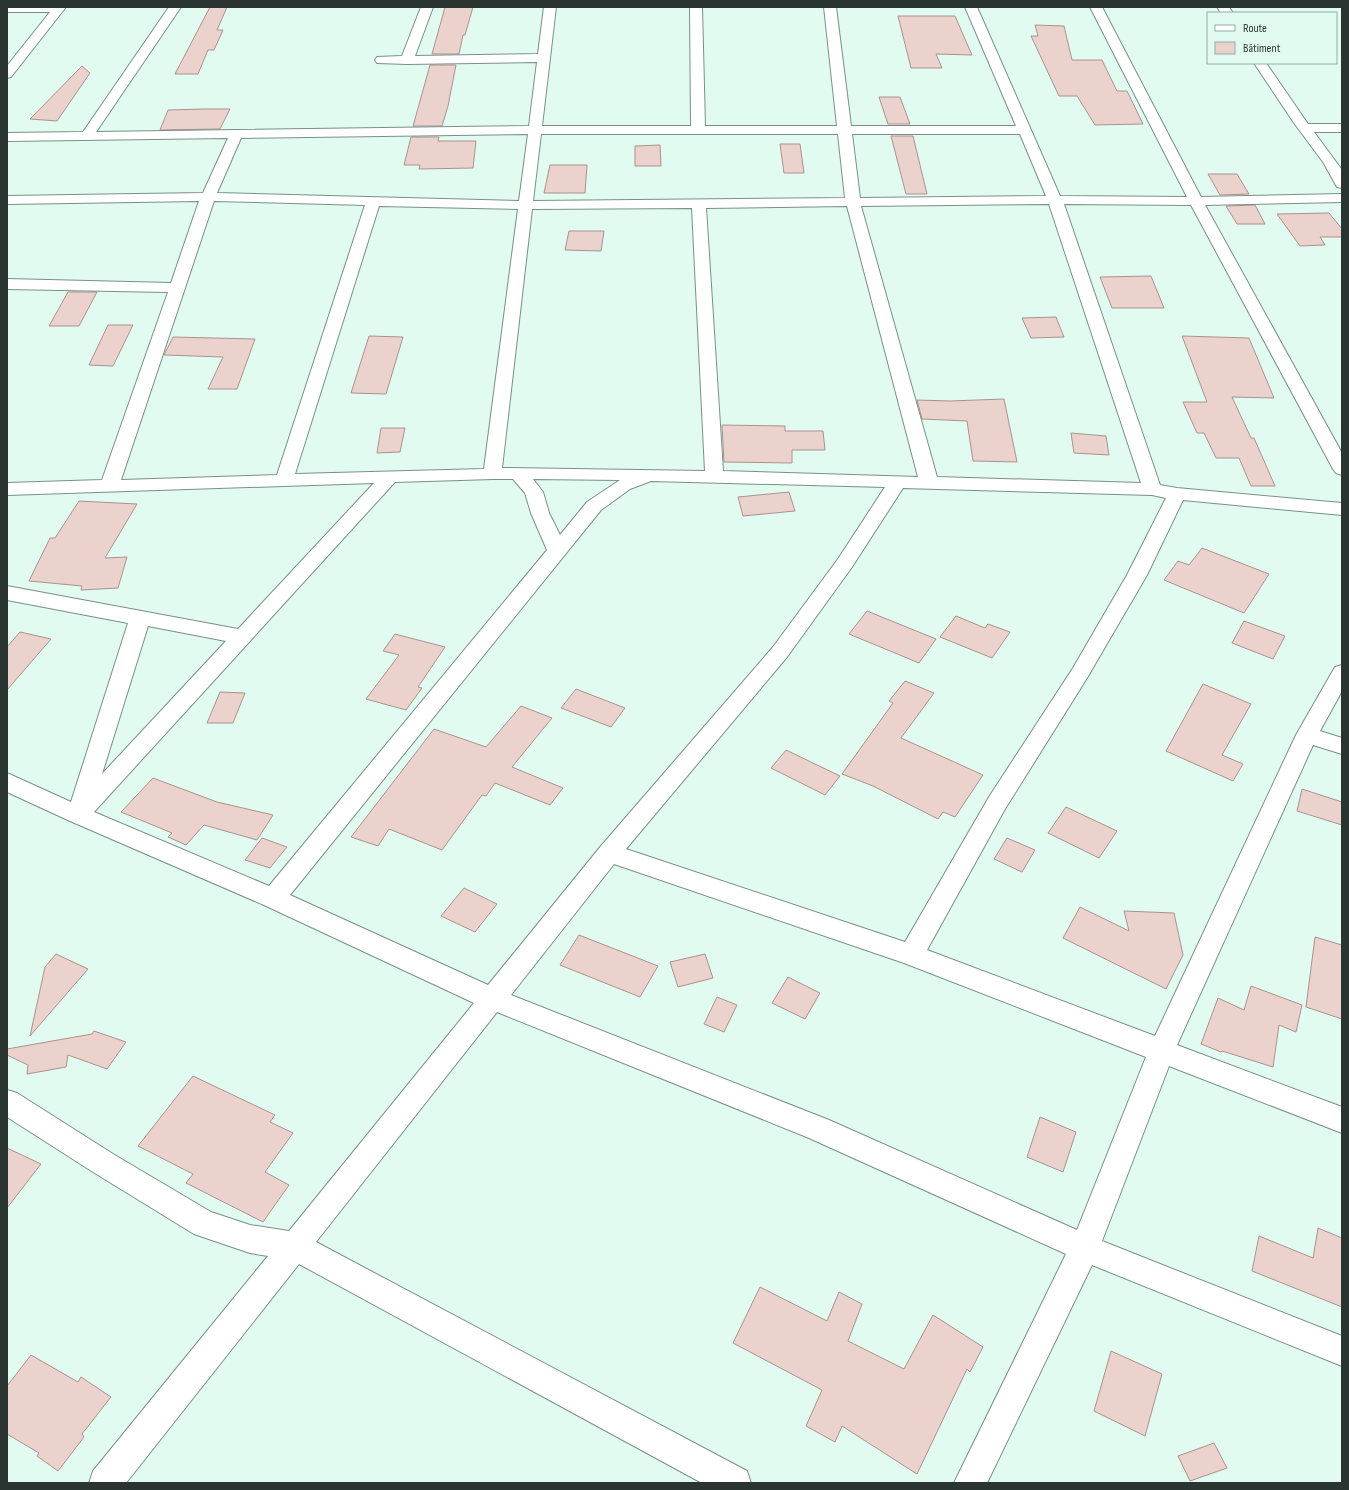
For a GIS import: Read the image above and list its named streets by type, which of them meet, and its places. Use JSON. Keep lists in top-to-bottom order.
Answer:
{
  "legend": ["Route", "Bâtiment"]
}
